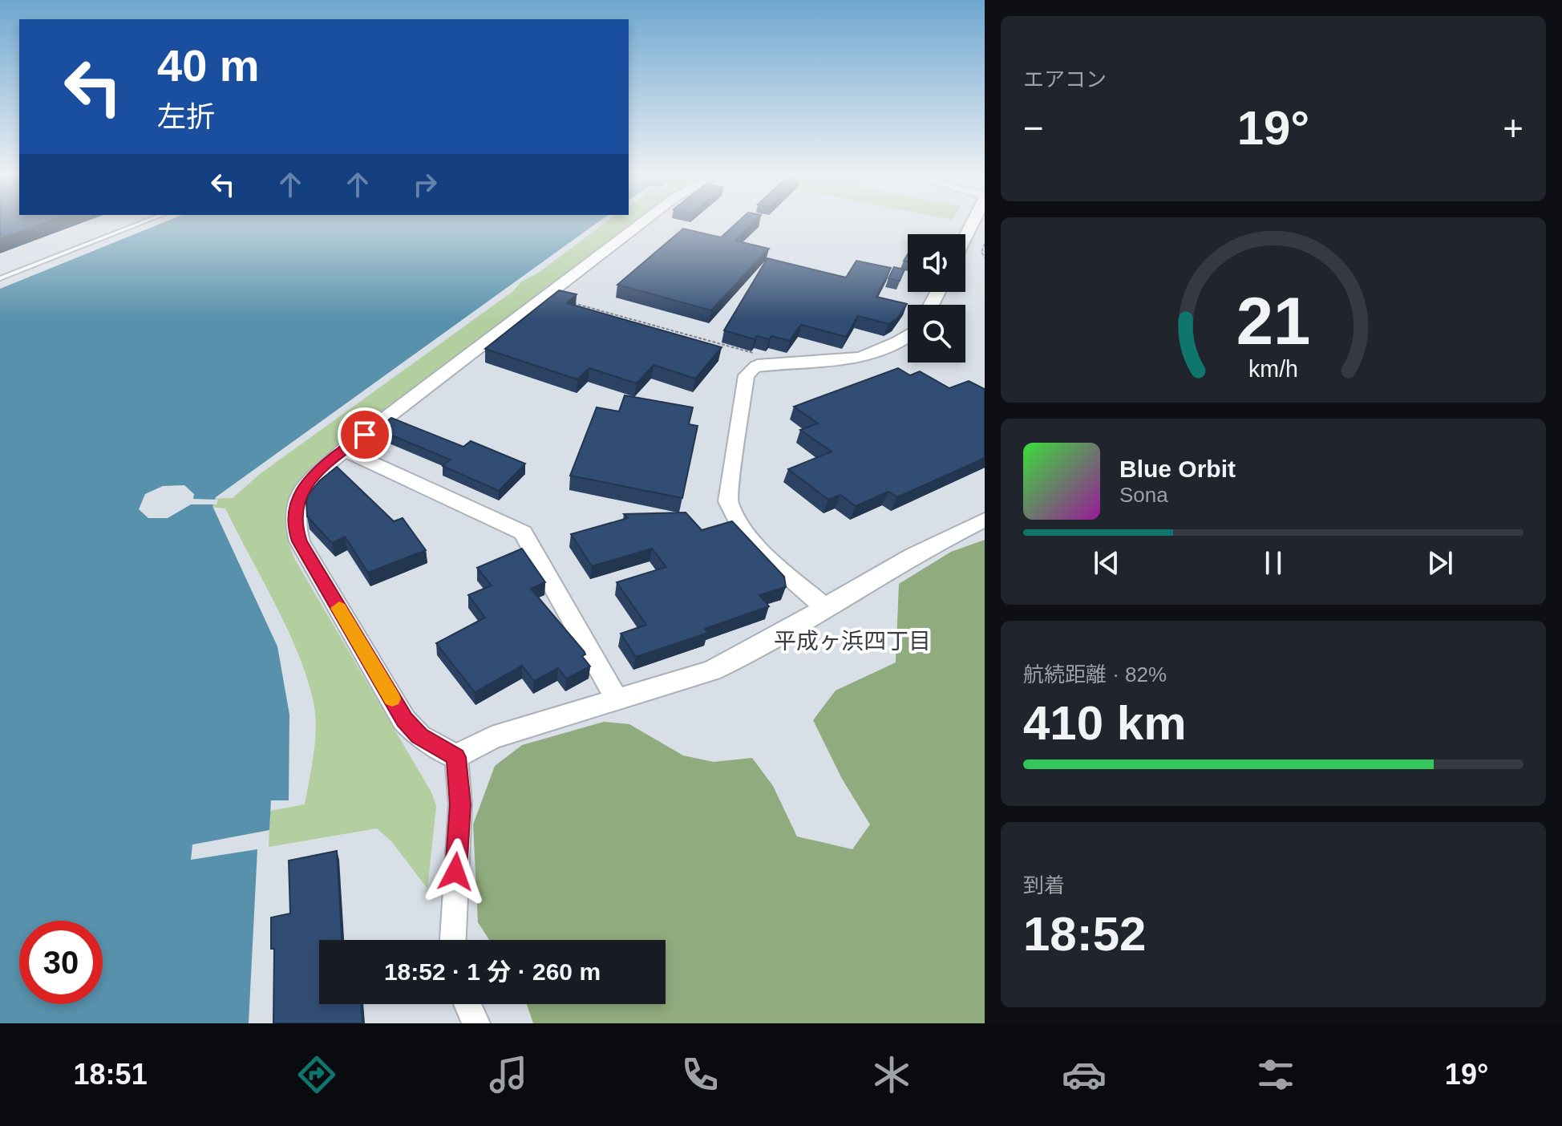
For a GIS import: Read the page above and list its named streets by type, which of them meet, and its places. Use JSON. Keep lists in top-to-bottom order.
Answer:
{
  "districts": ["平成ヶ浜四丁目"],
  "page": {
    "tile": [
      "エアコン",
      ["航続距離 · 82%", "410 km"],
      ["到着", "18:52"]
    ],
    "turn": ["40 m", "左折"],
    "heat": ["−", "19°", "+"],
    "song": ["Blue Orbit", "Sona"],
    "limit": "30",
    "trip": "18:52 · 1 分 · 260 m",
    "tabs": ["18:51", "19°"],
    "gauge": ["21", "km/h"]
  }
}
